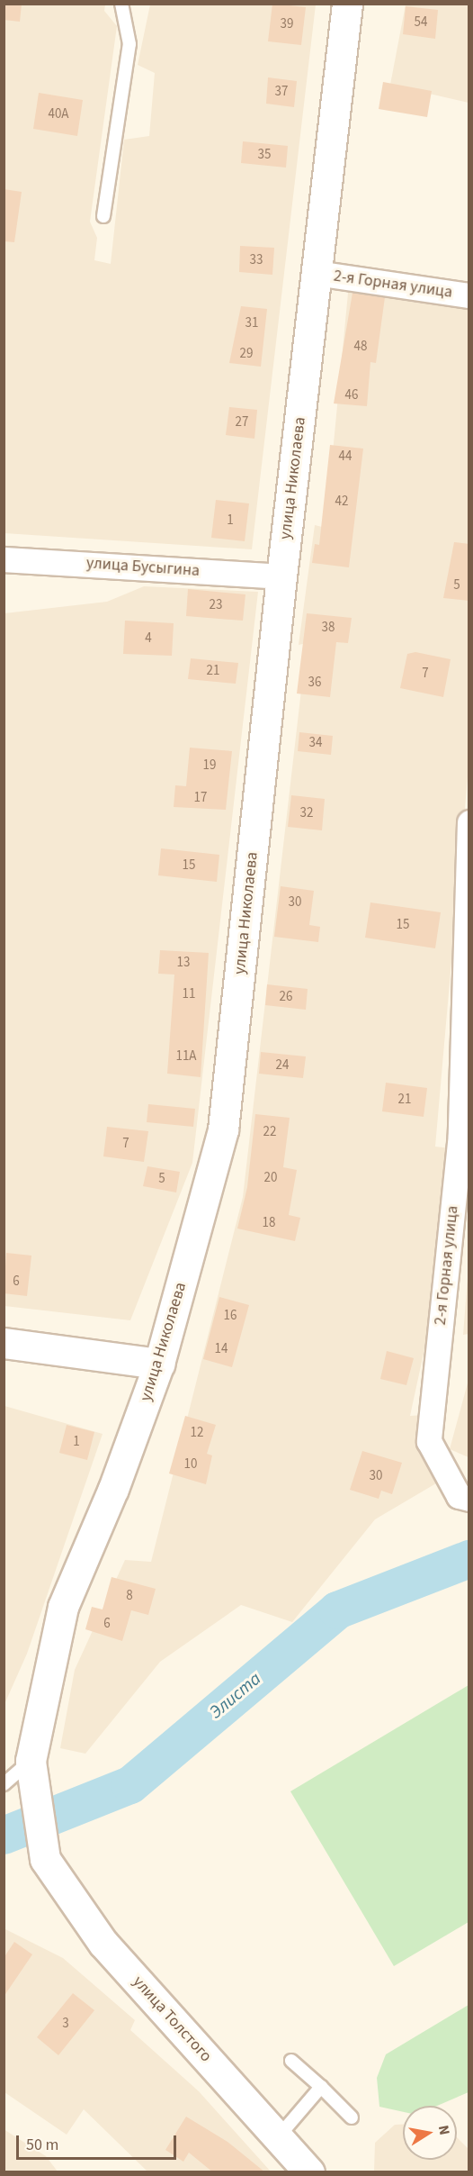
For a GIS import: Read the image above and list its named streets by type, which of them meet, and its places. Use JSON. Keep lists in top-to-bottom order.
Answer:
{
  "streets": {
    "street": [
      "2-я Горная улица",
      "улица Николаева",
      "улица Бусыгина",
      "улица Толстого"
    ]
  },
  "crossings": [
    ["2-я Горная улица", "улица Николаева"],
    ["улица Николаева", "улица Бусыгина"],
    ["улица Николаева", "улица Толстого"]
  ],
  "water": ["Элиста"],
  "house_numbers": [
    "54",
    "39",
    "37",
    "40А",
    "35",
    "33",
    "31",
    "48",
    "29",
    "46",
    "27",
    "44",
    "42",
    "1",
    "5",
    "23",
    "38",
    "4",
    "21",
    "7",
    "36",
    "34",
    "19",
    "17",
    "32",
    "15",
    "30",
    "15",
    "13",
    "11",
    "26",
    "11А",
    "24",
    "21",
    "22",
    "7",
    "20",
    "5",
    "18",
    "6",
    "16",
    "14",
    "12",
    "1",
    "10",
    "30",
    "8",
    "6",
    "3"
  ],
  "scale_bar": "50 m",
  "north": "right"
}
